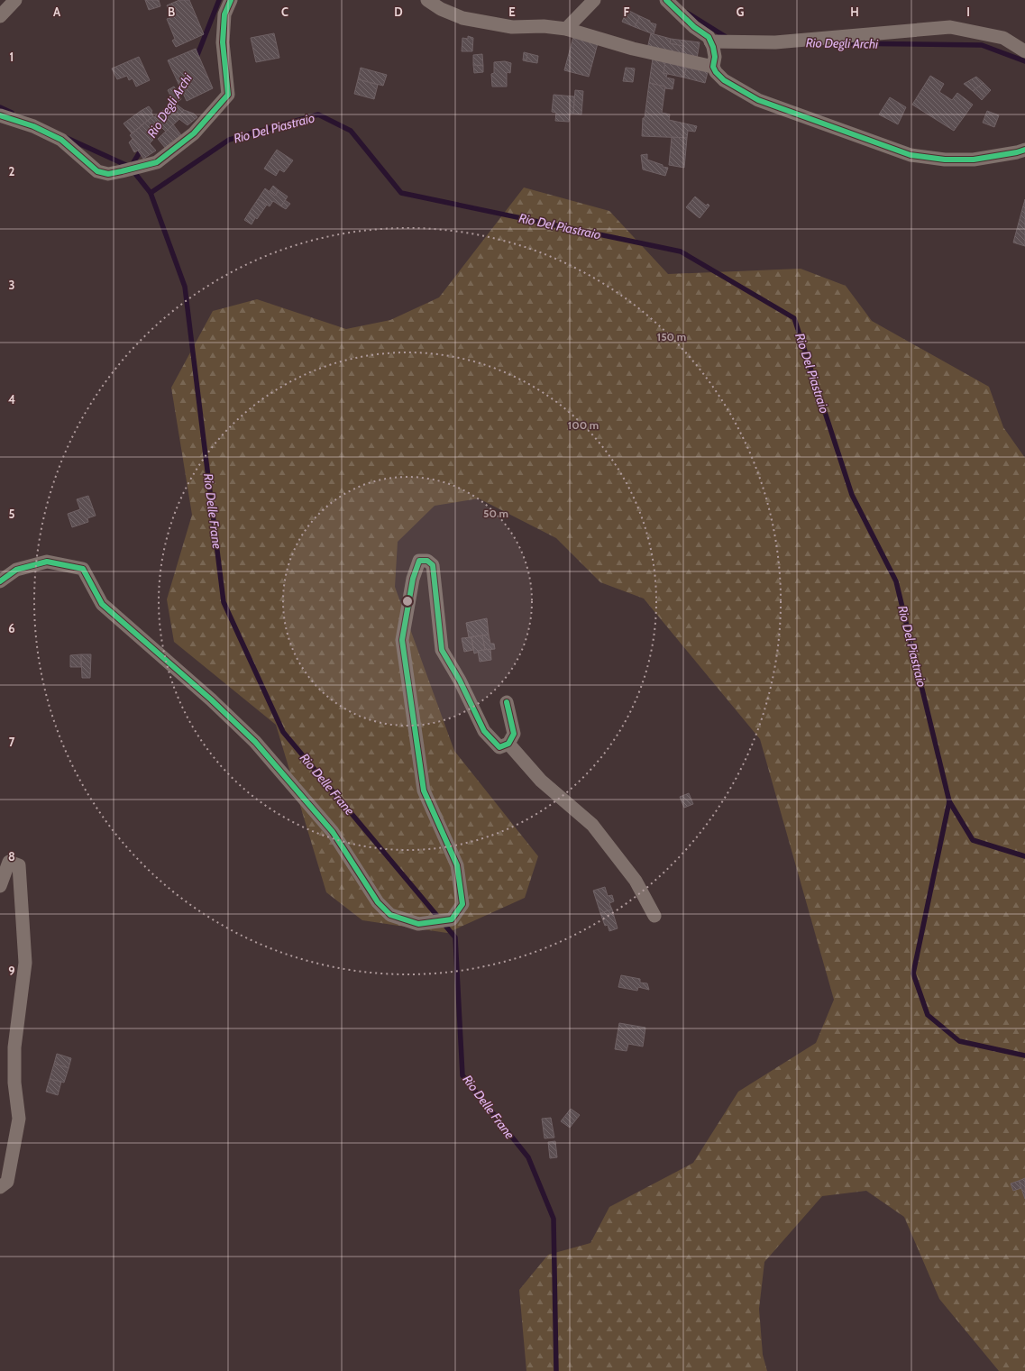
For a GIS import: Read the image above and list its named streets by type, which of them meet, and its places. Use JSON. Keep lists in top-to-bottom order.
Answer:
{
  "water": ["Rio Degli Archi", "Rio Del Piastraio", "Rio Delle Frane"],
  "grid": {
    "columns": [
      "A",
      "B",
      "C",
      "D",
      "E",
      "F",
      "G",
      "H",
      "I"
    ],
    "rows": [
      "1",
      "2",
      "3",
      "4",
      "5",
      "6",
      "7",
      "8",
      "9"
    ]
  },
  "rings": ["150 m", "100 m", "50 m"]
}
